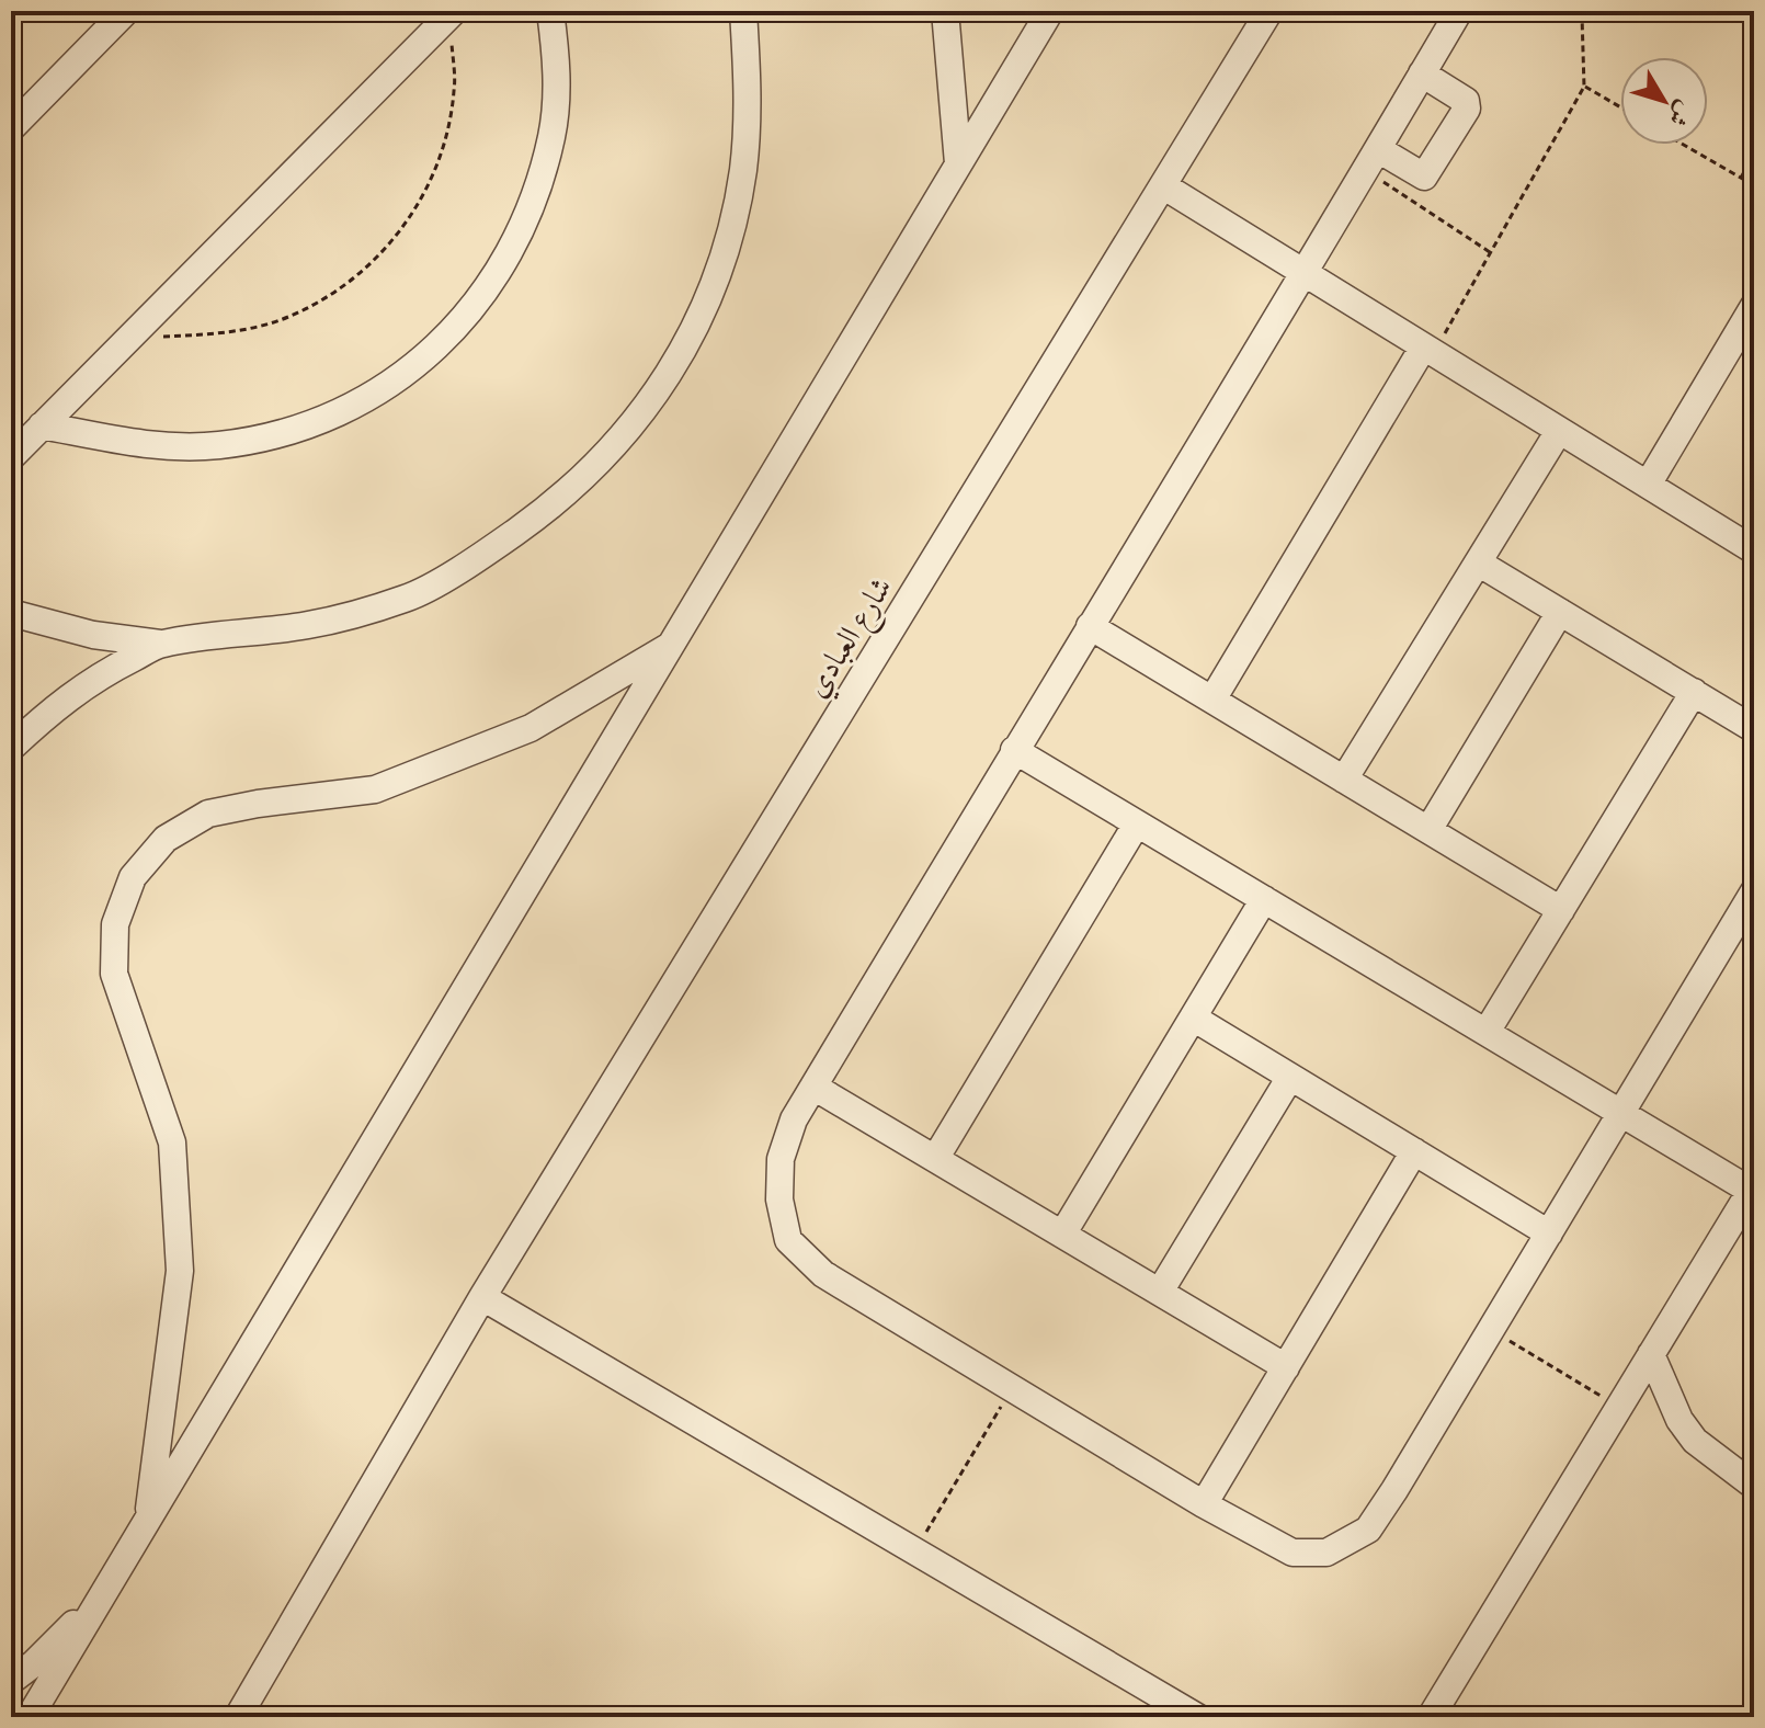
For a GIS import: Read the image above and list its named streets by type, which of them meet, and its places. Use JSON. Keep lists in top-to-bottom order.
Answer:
{
  "streets": {
    "street": ["شارع العبادي"]
  },
  "north": "bottom right"
}
